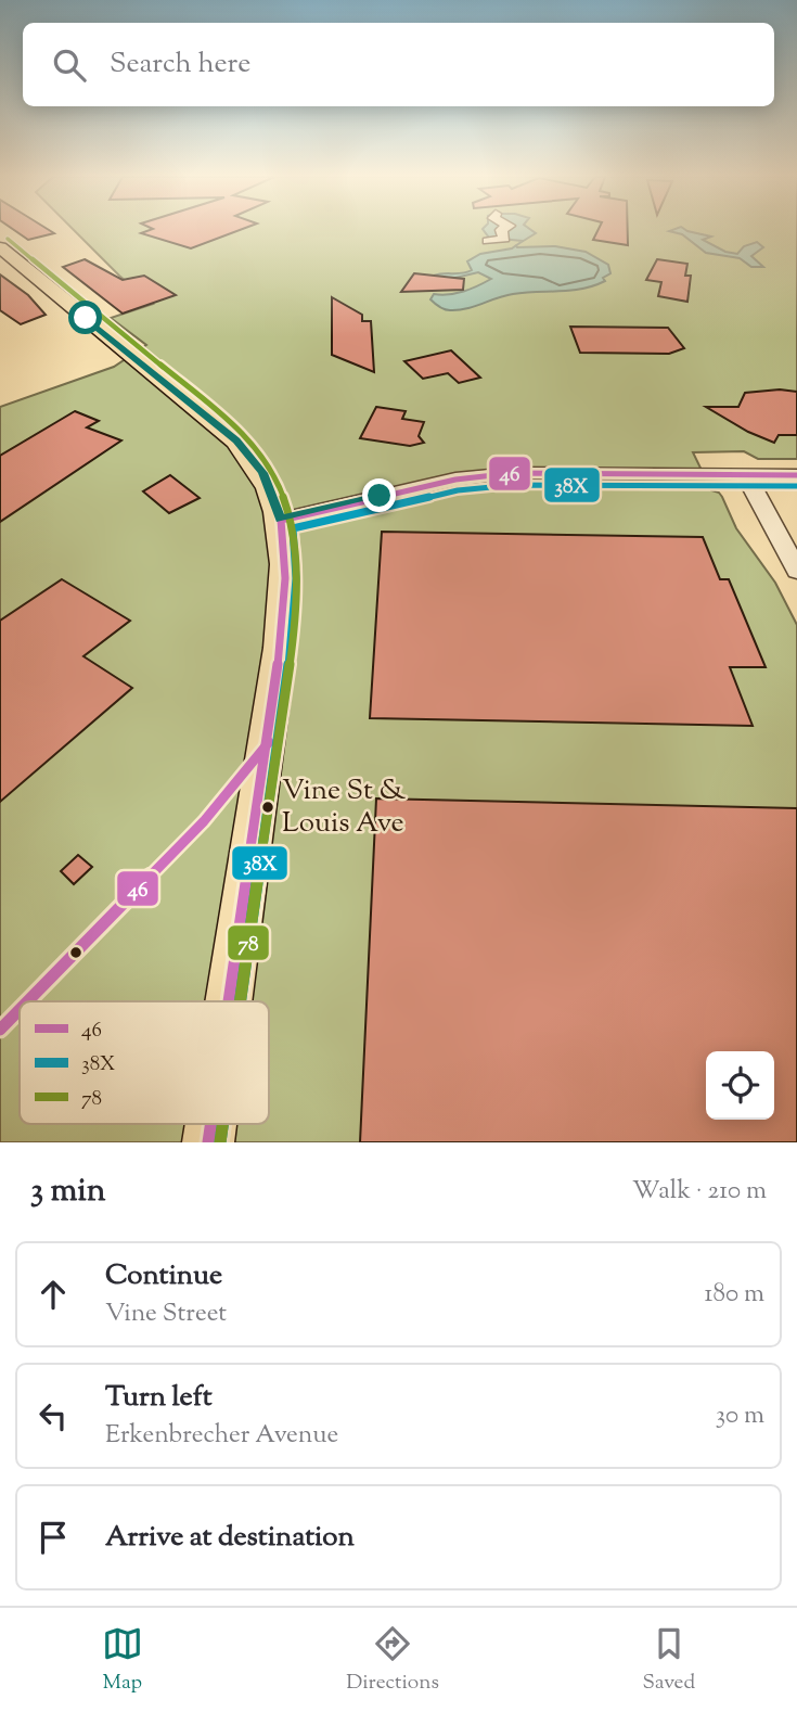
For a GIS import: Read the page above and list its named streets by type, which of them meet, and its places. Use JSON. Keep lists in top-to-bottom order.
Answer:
{
  "places": ["Vine St & Louis Ave"],
  "lines": ["transit line 78", "transit line 46", "transit line 38X"],
  "legend": ["46", "38X", "78"],
  "page": {
    "search": "Search here",
    "heading": ["3 min", "Walk · 210 m"],
    "list": [
      ["Continue", "Vine Street", "180 m"],
      ["Turn left", "Erkenbrecher Avenue", "30 m"],
      "Arrive at destination"
    ],
    "nav": ["Map", "Directions", "Saved"]
  }
}
